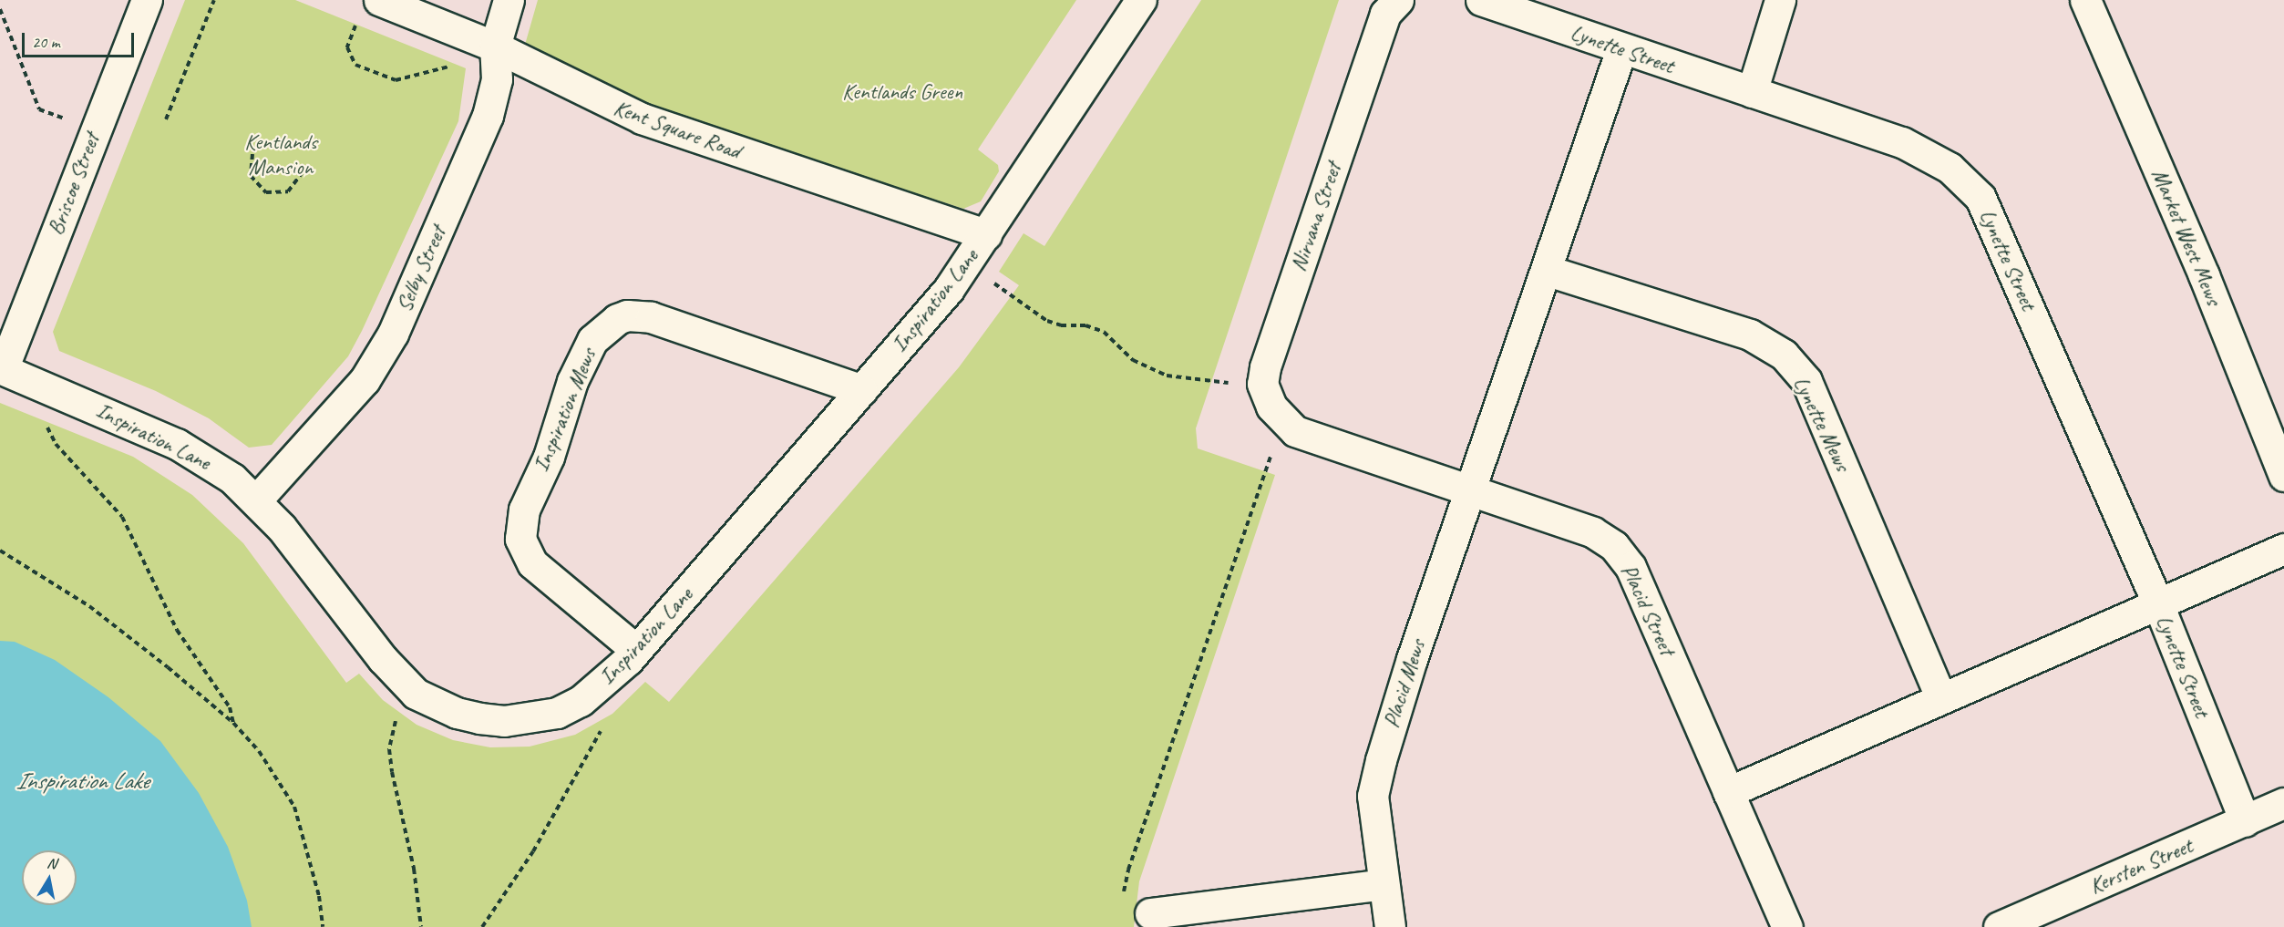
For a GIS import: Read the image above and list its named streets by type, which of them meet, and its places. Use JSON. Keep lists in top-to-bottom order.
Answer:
{
  "streets": {
    "street": [
      "Lynette Street",
      "Kent Square Road",
      "Briscoe Street",
      "Nirvana Street",
      "Market West Mews",
      "Selby Street",
      "Inspiration Lane",
      "Inspiration Mews",
      "Lynette Mews",
      "Placid Street",
      "Placid Mews",
      "Kersten Street"
    ]
  },
  "crossings": [
    ["Lynette Street", "Kersten Street"],
    ["Kent Square Road", "Selby Street"],
    ["Kent Square Road", "Inspiration Lane"],
    ["Briscoe Street", "Inspiration Lane"],
    ["Selby Street", "Inspiration Lane"],
    ["Inspiration Lane", "Inspiration Mews"],
    ["Placid Street", "Placid Mews"]
  ],
  "water": ["Inspiration Lake"],
  "parks": ["Kentlands Green", "Kentlands Mansion"],
  "scale_bar": "20 m",
  "north": "top"
}
